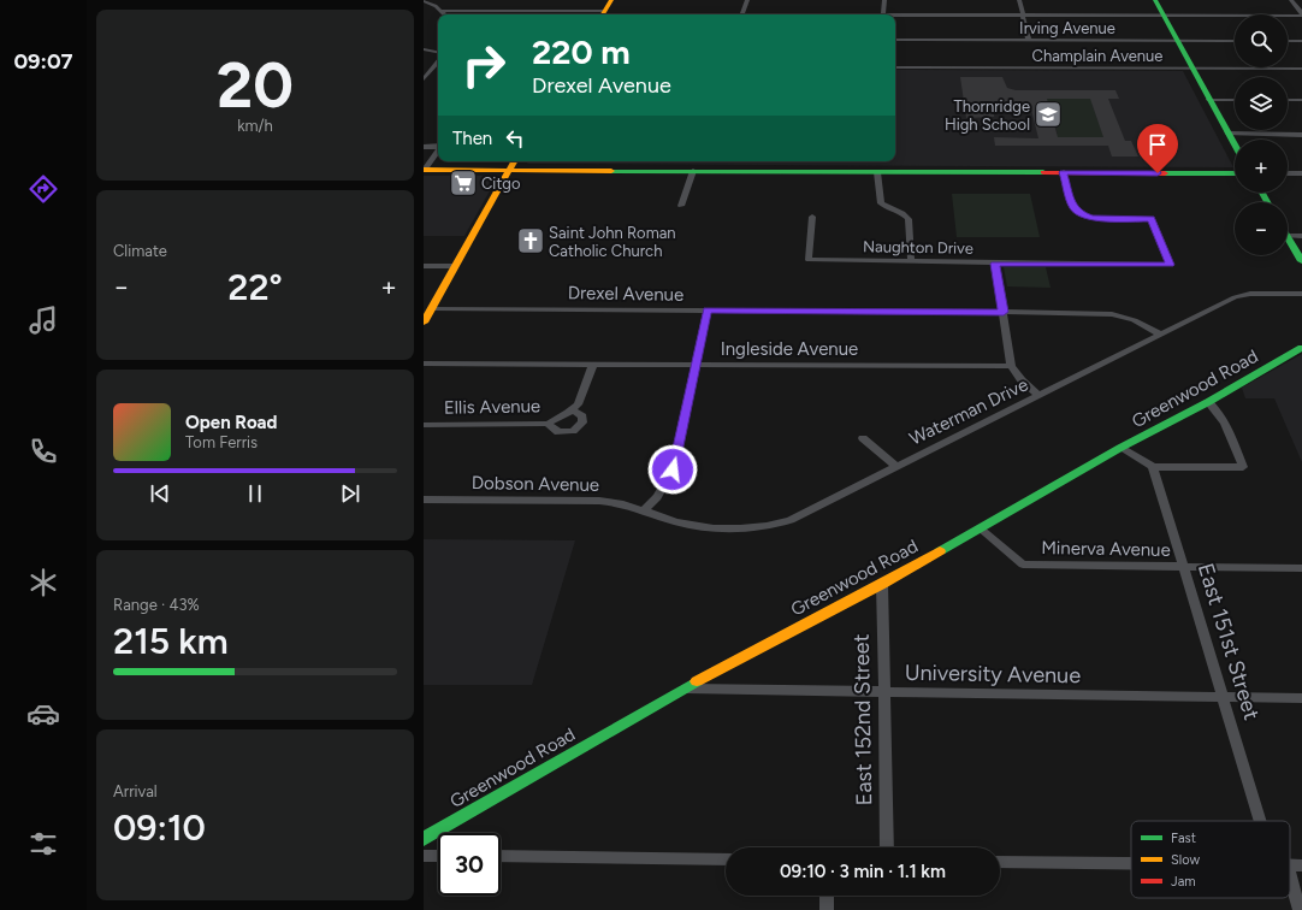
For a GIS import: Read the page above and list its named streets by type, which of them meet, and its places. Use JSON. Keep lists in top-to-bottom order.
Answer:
{
  "streets": {
    "main road": ["Greenwood Road"],
    "street": [
      "Irving Avenue",
      "Champlain Avenue",
      "Naughton Drive",
      "Drexel Avenue",
      "Ingleside Avenue",
      "Ellis Avenue",
      "Waterman Drive",
      "Dobson Avenue",
      "Minerva Avenue",
      "East 151st Street",
      "University Avenue",
      "East 152nd Street"
    ]
  },
  "crossings": [
    ["Drexel Avenue", "Waterman Drive"],
    ["Ingleside Avenue", "Ellis Avenue"],
    ["Greenwood Road", "Minerva Avenue"],
    ["Greenwood Road", "University Avenue"],
    ["Greenwood Road", "East 152nd Street"],
    ["Waterman Drive", "Dobson Avenue"],
    ["Minerva Avenue", "East 151st Street"],
    ["East 151st Street", "University Avenue"],
    ["University Avenue", "East 152nd Street"]
  ],
  "places": {
    "school or university": ["Thornridge High School"],
    "supermarket": ["Citgo"],
    "church": ["Saint John Roman Catholic Church"]
  },
  "legend": ["Fast", "Slow", "Jam"],
  "page": {
    "tabs": "09:07",
    "tile": [
      ["20", "km/h"],
      "Climate",
      ["Range · 43%", "215 km"],
      ["Arrival", "09:10"]
    ],
    "map_buttons": ["+", "−"],
    "turn": ["220 m", "Drexel Avenue"],
    "then": "Then",
    "heat": ["−", "22°", "+"],
    "song": ["Open Road", "Tom Ferris"],
    "limit": "30",
    "trip": "09:10 · 3 min · 1.1 km"
  }
}
